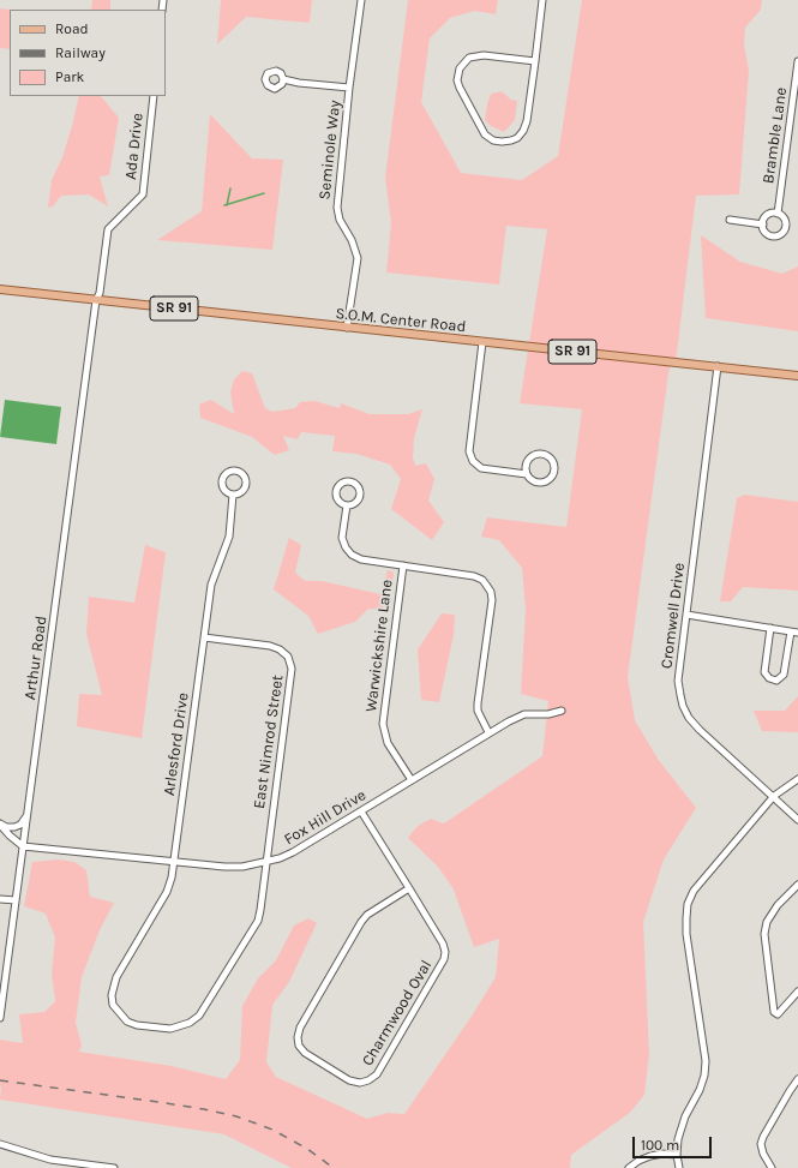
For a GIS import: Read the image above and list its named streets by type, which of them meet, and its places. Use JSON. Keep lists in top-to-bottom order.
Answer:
{
  "streets": {
    "main road": ["SR 91", "S.O.M. Center Road"],
    "street": [
      "Bramble Lane",
      "Ada Drive",
      "Seminole Way",
      "Cromwell Drive",
      "Warwickshire Lane",
      "Arthur Road",
      "East Nimrod Street",
      "Arlesford Drive",
      "Fox Hill Drive",
      "Charmwood Oval"
    ]
  },
  "crossings": [
    ["Ada Drive", "S.O.M. Center Road"],
    ["Ada Drive", "Arthur Road"],
    ["Seminole Way", "S.O.M. Center Road"],
    ["S.O.M. Center Road", "Cromwell Drive"],
    ["S.O.M. Center Road", "Arthur Road"],
    ["Warwickshire Lane", "Fox Hill Drive"],
    ["Arthur Road", "Fox Hill Drive"],
    ["East Nimrod Street", "Arlesford Drive"],
    ["East Nimrod Street", "Fox Hill Drive"],
    ["Arlesford Drive", "Fox Hill Drive"],
    ["Fox Hill Drive", "Charmwood Oval"]
  ],
  "legend": ["Road", "Railway", "Park"],
  "scale_bar": "100 m"
}
